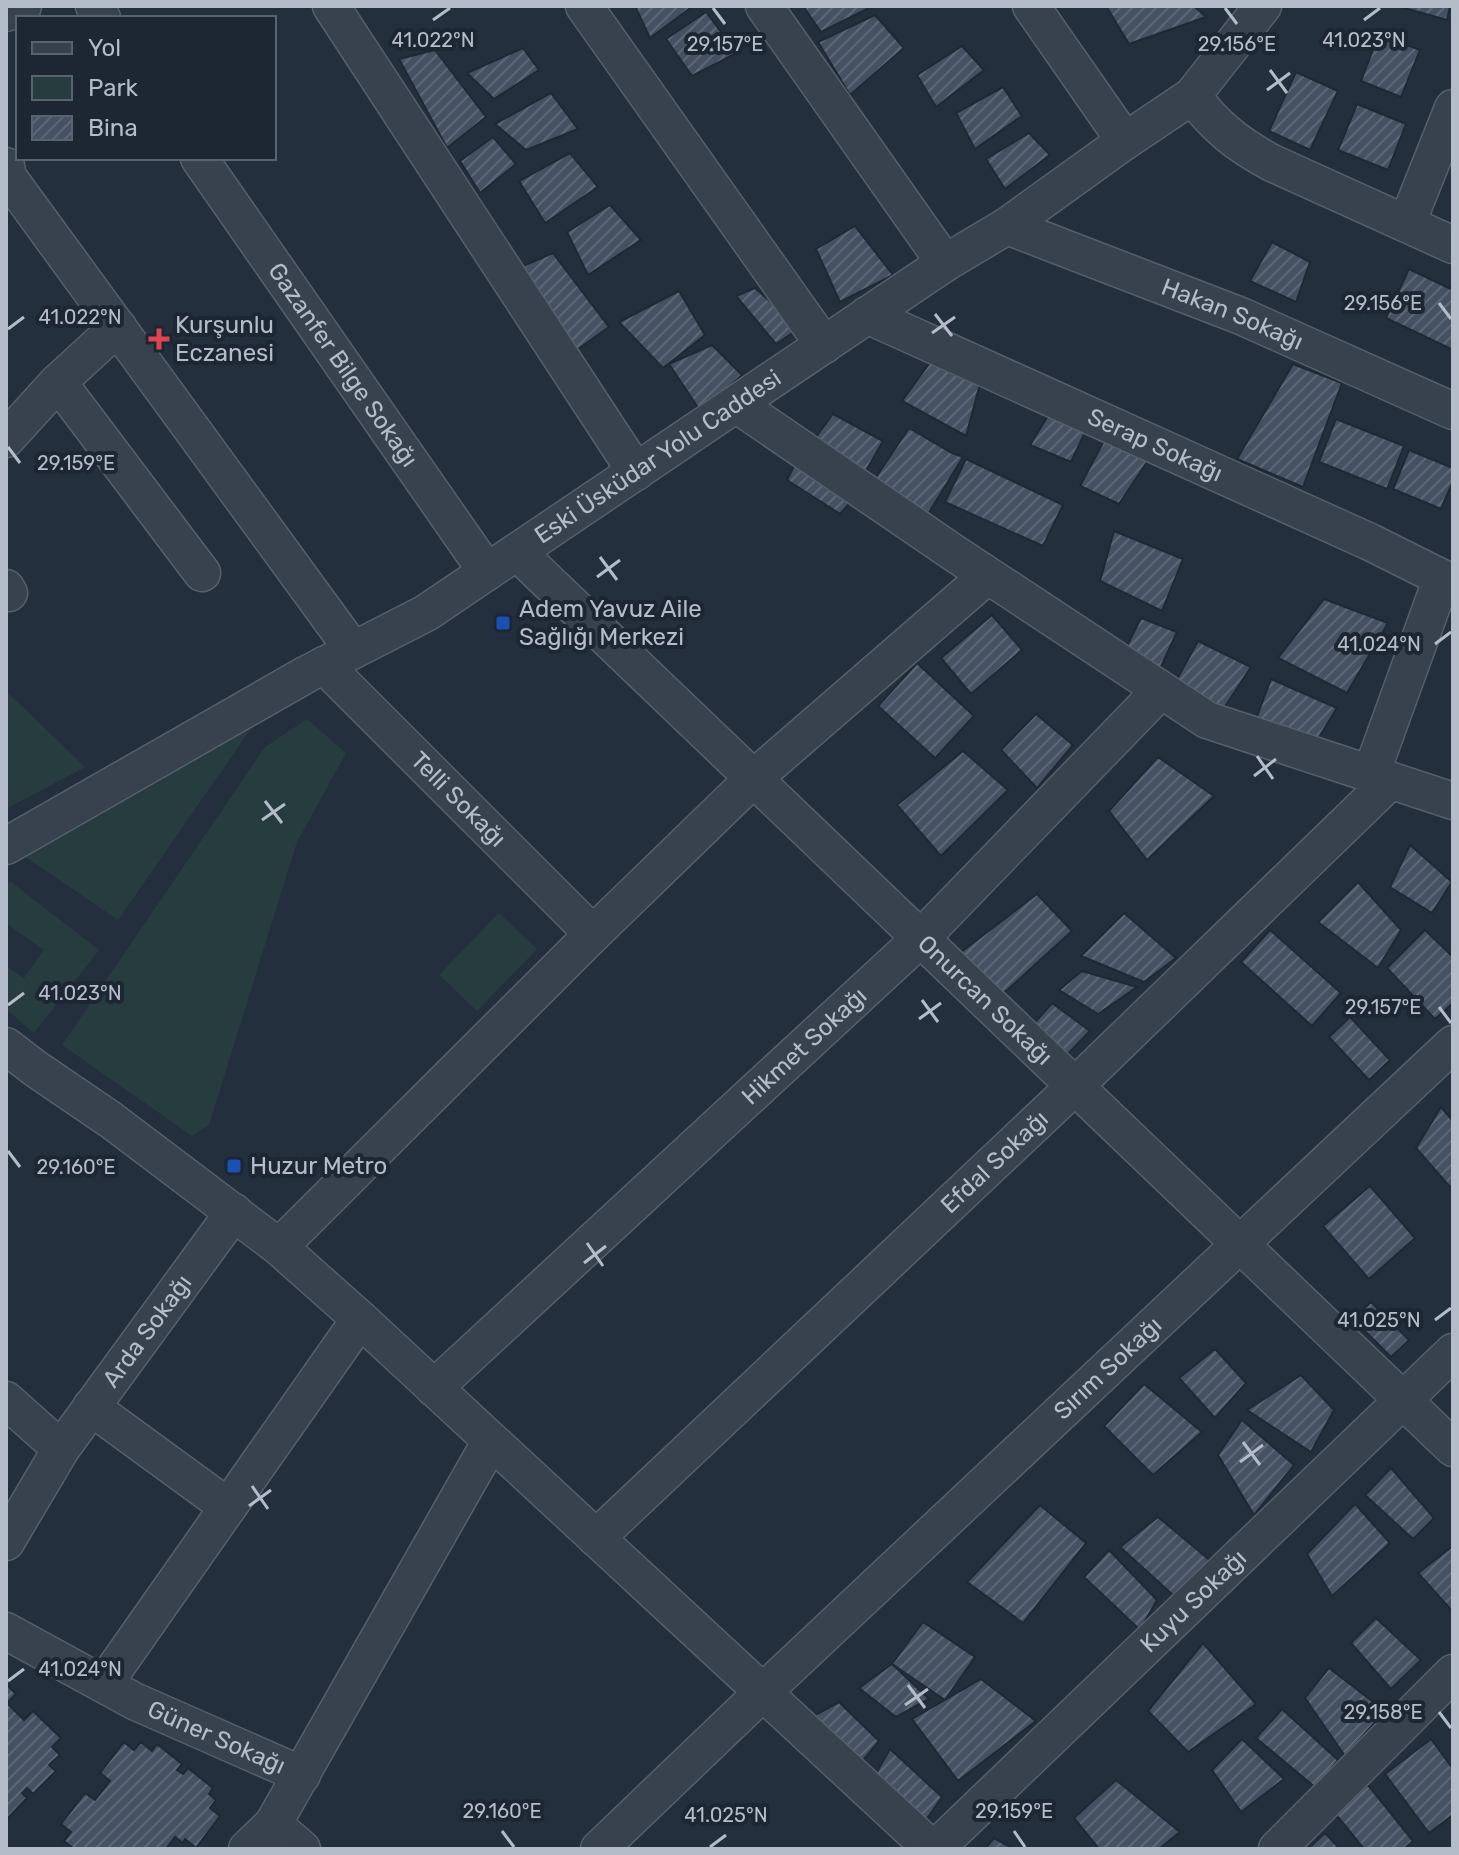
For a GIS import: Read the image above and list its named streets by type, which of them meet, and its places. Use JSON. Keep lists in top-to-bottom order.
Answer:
{
  "streets": {
    "street": [
      "Hakan Sokağı",
      "Gazanfer Bilge Sokağı",
      "Serap Sokağı",
      "Eski Üsküdar Yolu Caddesi",
      "Telli Sokağı",
      "Onurcan Sokağı",
      "Hikmet Sokağı",
      "Efdal Sokağı",
      "Arda Sokağı",
      "Sırım Sokağı",
      "Kuyu Sokağı",
      "Güner Sokağı"
    ]
  },
  "crossings": [
    ["Hakan Sokağı", "Eski Üsküdar Yolu Caddesi"],
    ["Gazanfer Bilge Sokağı", "Eski Üsküdar Yolu Caddesi"],
    ["Serap Sokağı", "Eski Üsküdar Yolu Caddesi"],
    ["Eski Üsküdar Yolu Caddesi", "Telli Sokağı"],
    ["Eski Üsküdar Yolu Caddesi", "Onurcan Sokağı"],
    ["Onurcan Sokağı", "Hikmet Sokağı"],
    ["Onurcan Sokağı", "Efdal Sokağı"],
    ["Onurcan Sokağı", "Sırım Sokağı"],
    ["Onurcan Sokağı", "Kuyu Sokağı"]
  ],
  "places": {
    "health": ["Kurşunlu Eczanesi"],
    "transit": ["Adem Yavuz Aile Sağlığı Merkezi", "Huzur Metro"]
  },
  "legend": ["Yol", "Park", "Bina"],
  "coordinates": [
    "41.022°N",
    "41.023°N",
    "29.157°E",
    "29.156°E",
    "29.159°E",
    "41.024°N",
    "29.160°E",
    "41.025°N",
    "29.158°E"
  ]
}
